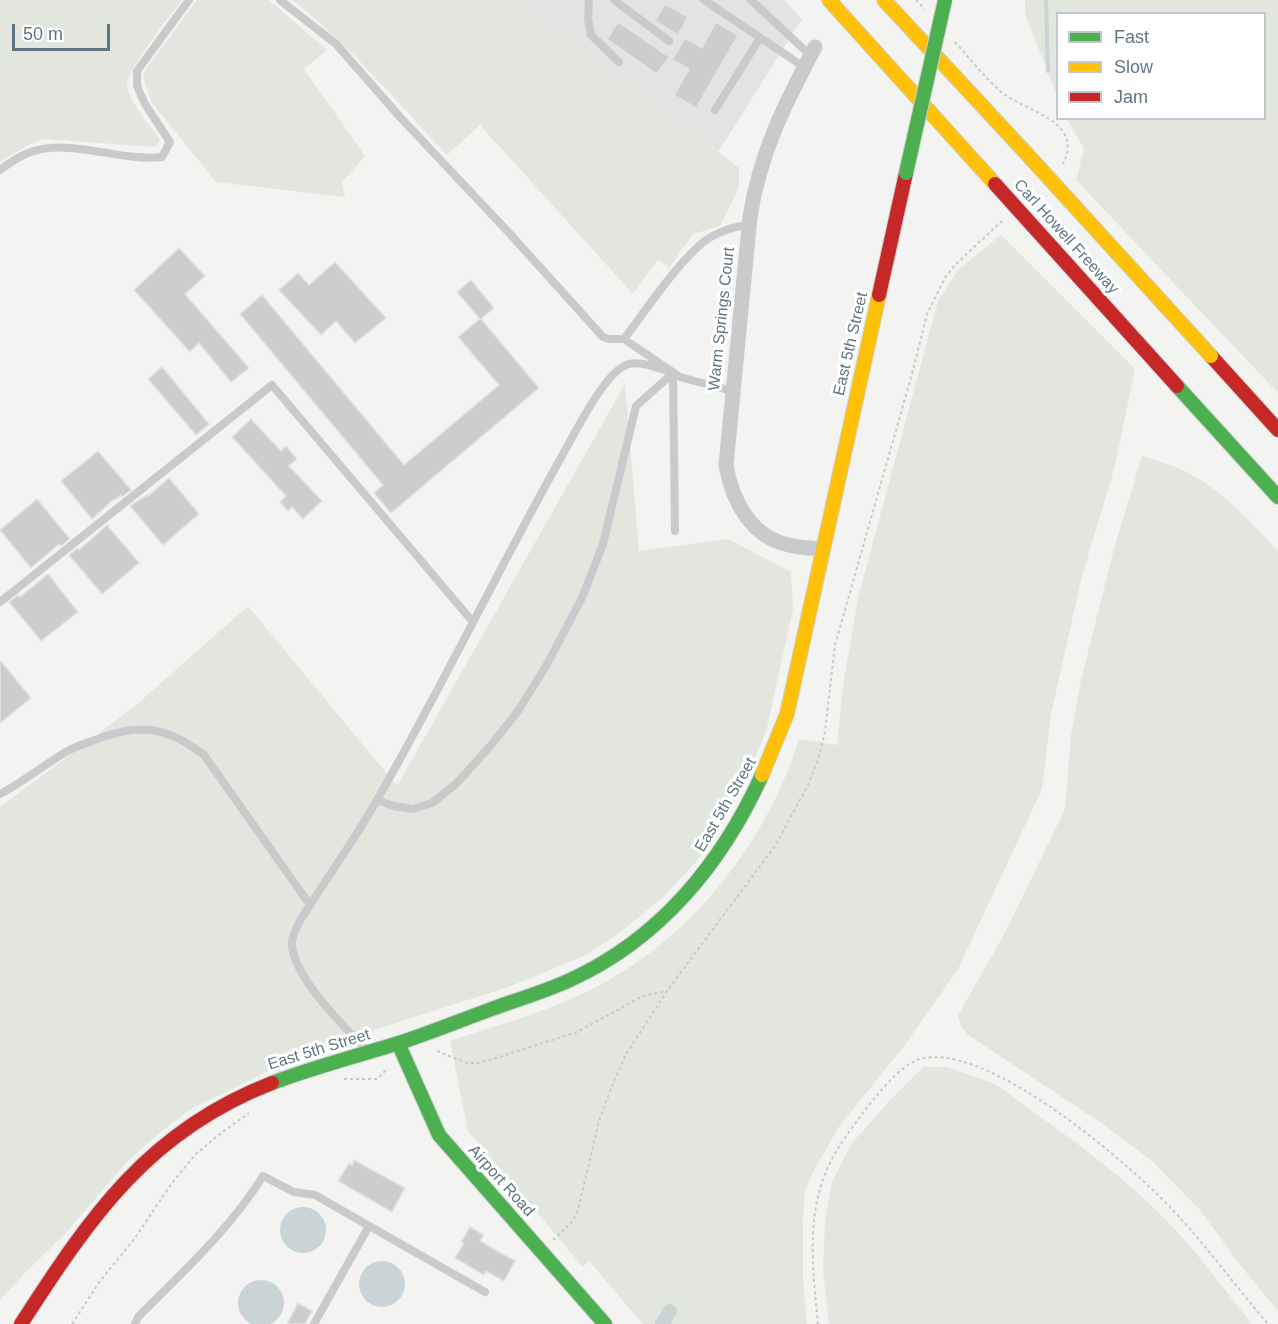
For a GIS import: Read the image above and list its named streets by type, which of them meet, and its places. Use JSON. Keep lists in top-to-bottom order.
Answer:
{
  "streets": {
    "main road": ["Carl Howell Freeway", "East 5th Street", "Airport Road"],
    "street": ["Warm Springs Court"]
  },
  "crossings": [
    ["Warm Springs Court", "East 5th Street"],
    ["East 5th Street", "Airport Road"]
  ],
  "legend": ["Fast", "Slow", "Jam"],
  "scale_bar": "50 m"
}
